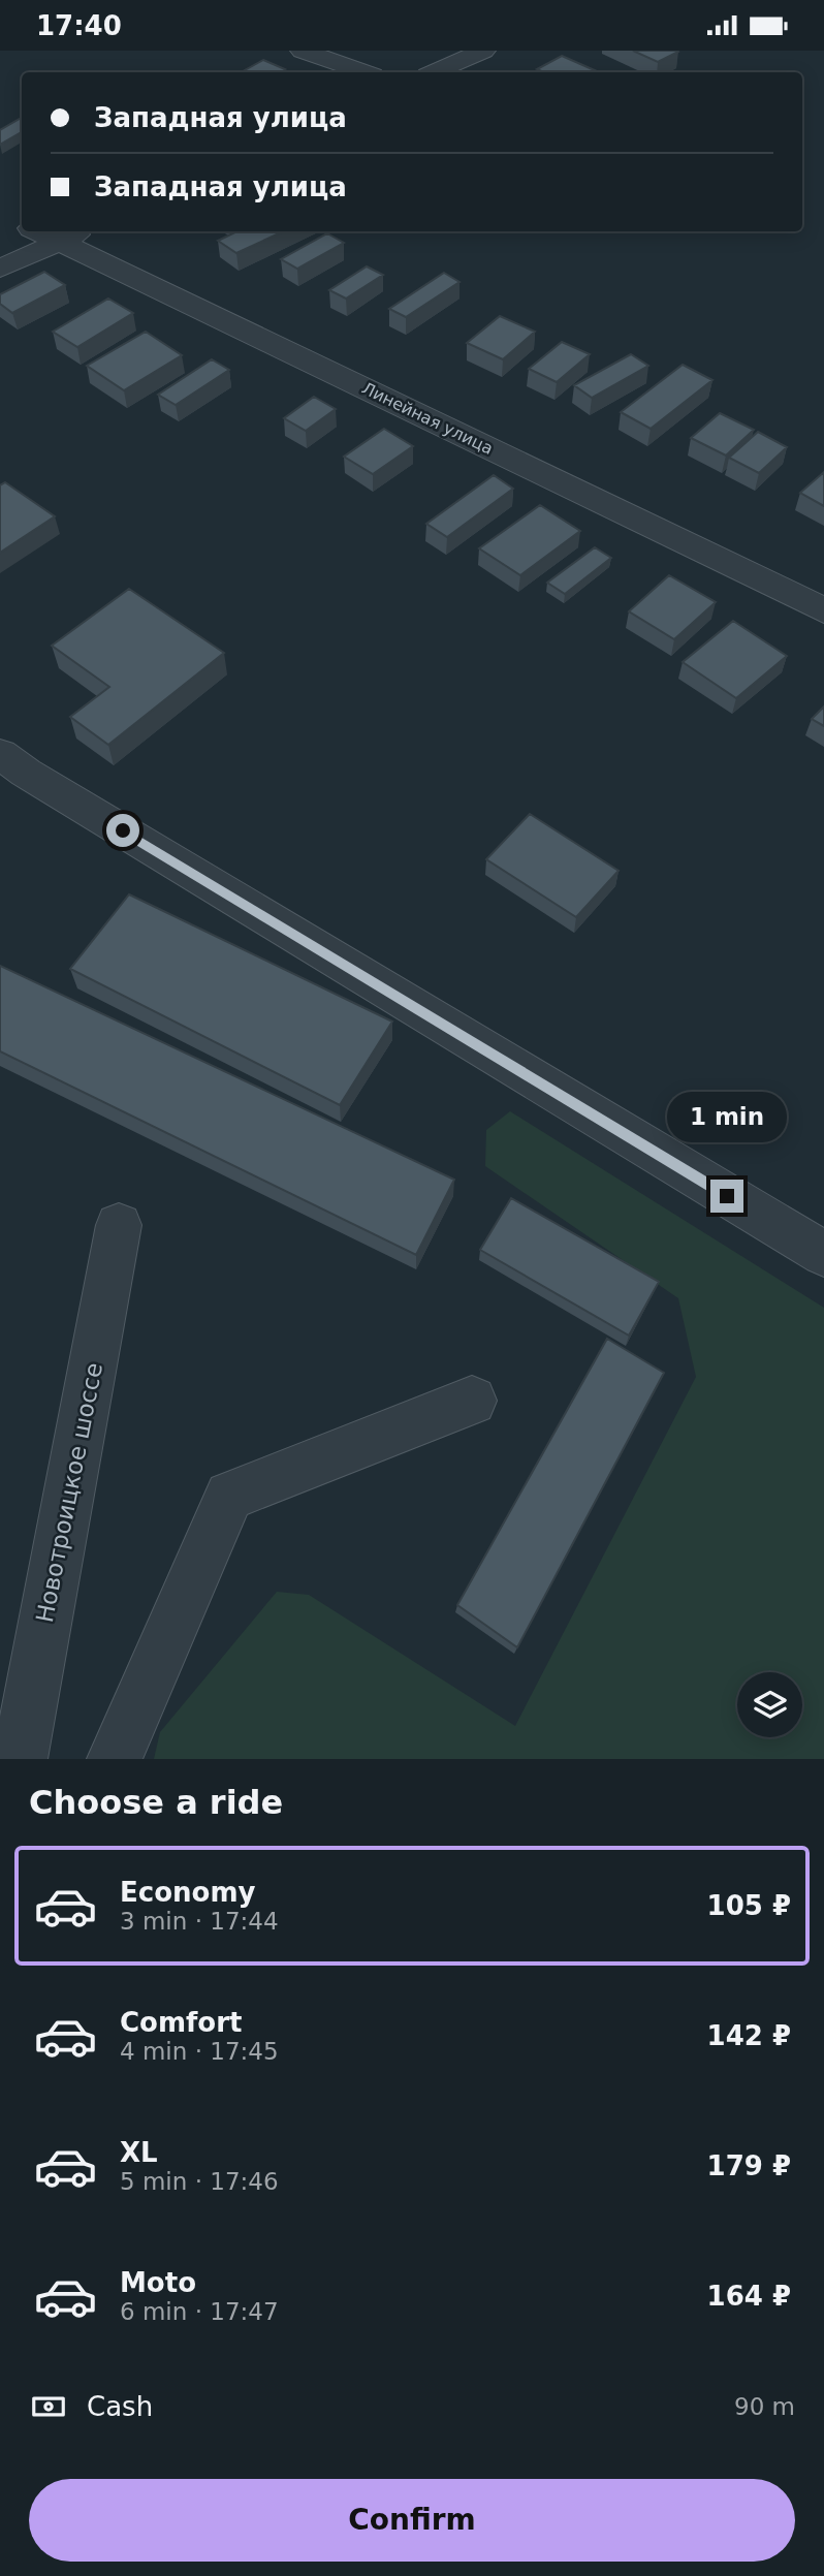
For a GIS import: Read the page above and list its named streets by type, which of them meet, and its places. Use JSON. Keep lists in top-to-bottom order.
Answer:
{
  "streets": {
    "street": ["Линейная улица", "Новотроицкое шоссе"]
  },
  "page": {
    "status": "17:40",
    "banner": ["Западная улица", "Западная улица"],
    "bubble": "1 min",
    "heading": "Choose a ride",
    "list": [
      {
        "name": "Economy",
        "note": "3 min · 17:44",
        "value": "105 ₽"
      },
      {
        "name": "Comfort",
        "note": "4 min · 17:45",
        "value": "142 ₽"
      },
      {
        "name": "XL",
        "note": "5 min · 17:46",
        "value": "179 ₽"
      },
      {
        "name": "Moto",
        "note": "6 min · 17:47",
        "value": "164 ₽"
      }
    ],
    "pay": ["Cash", "90 m"],
    "buttons": "Confirm"
  }
}
